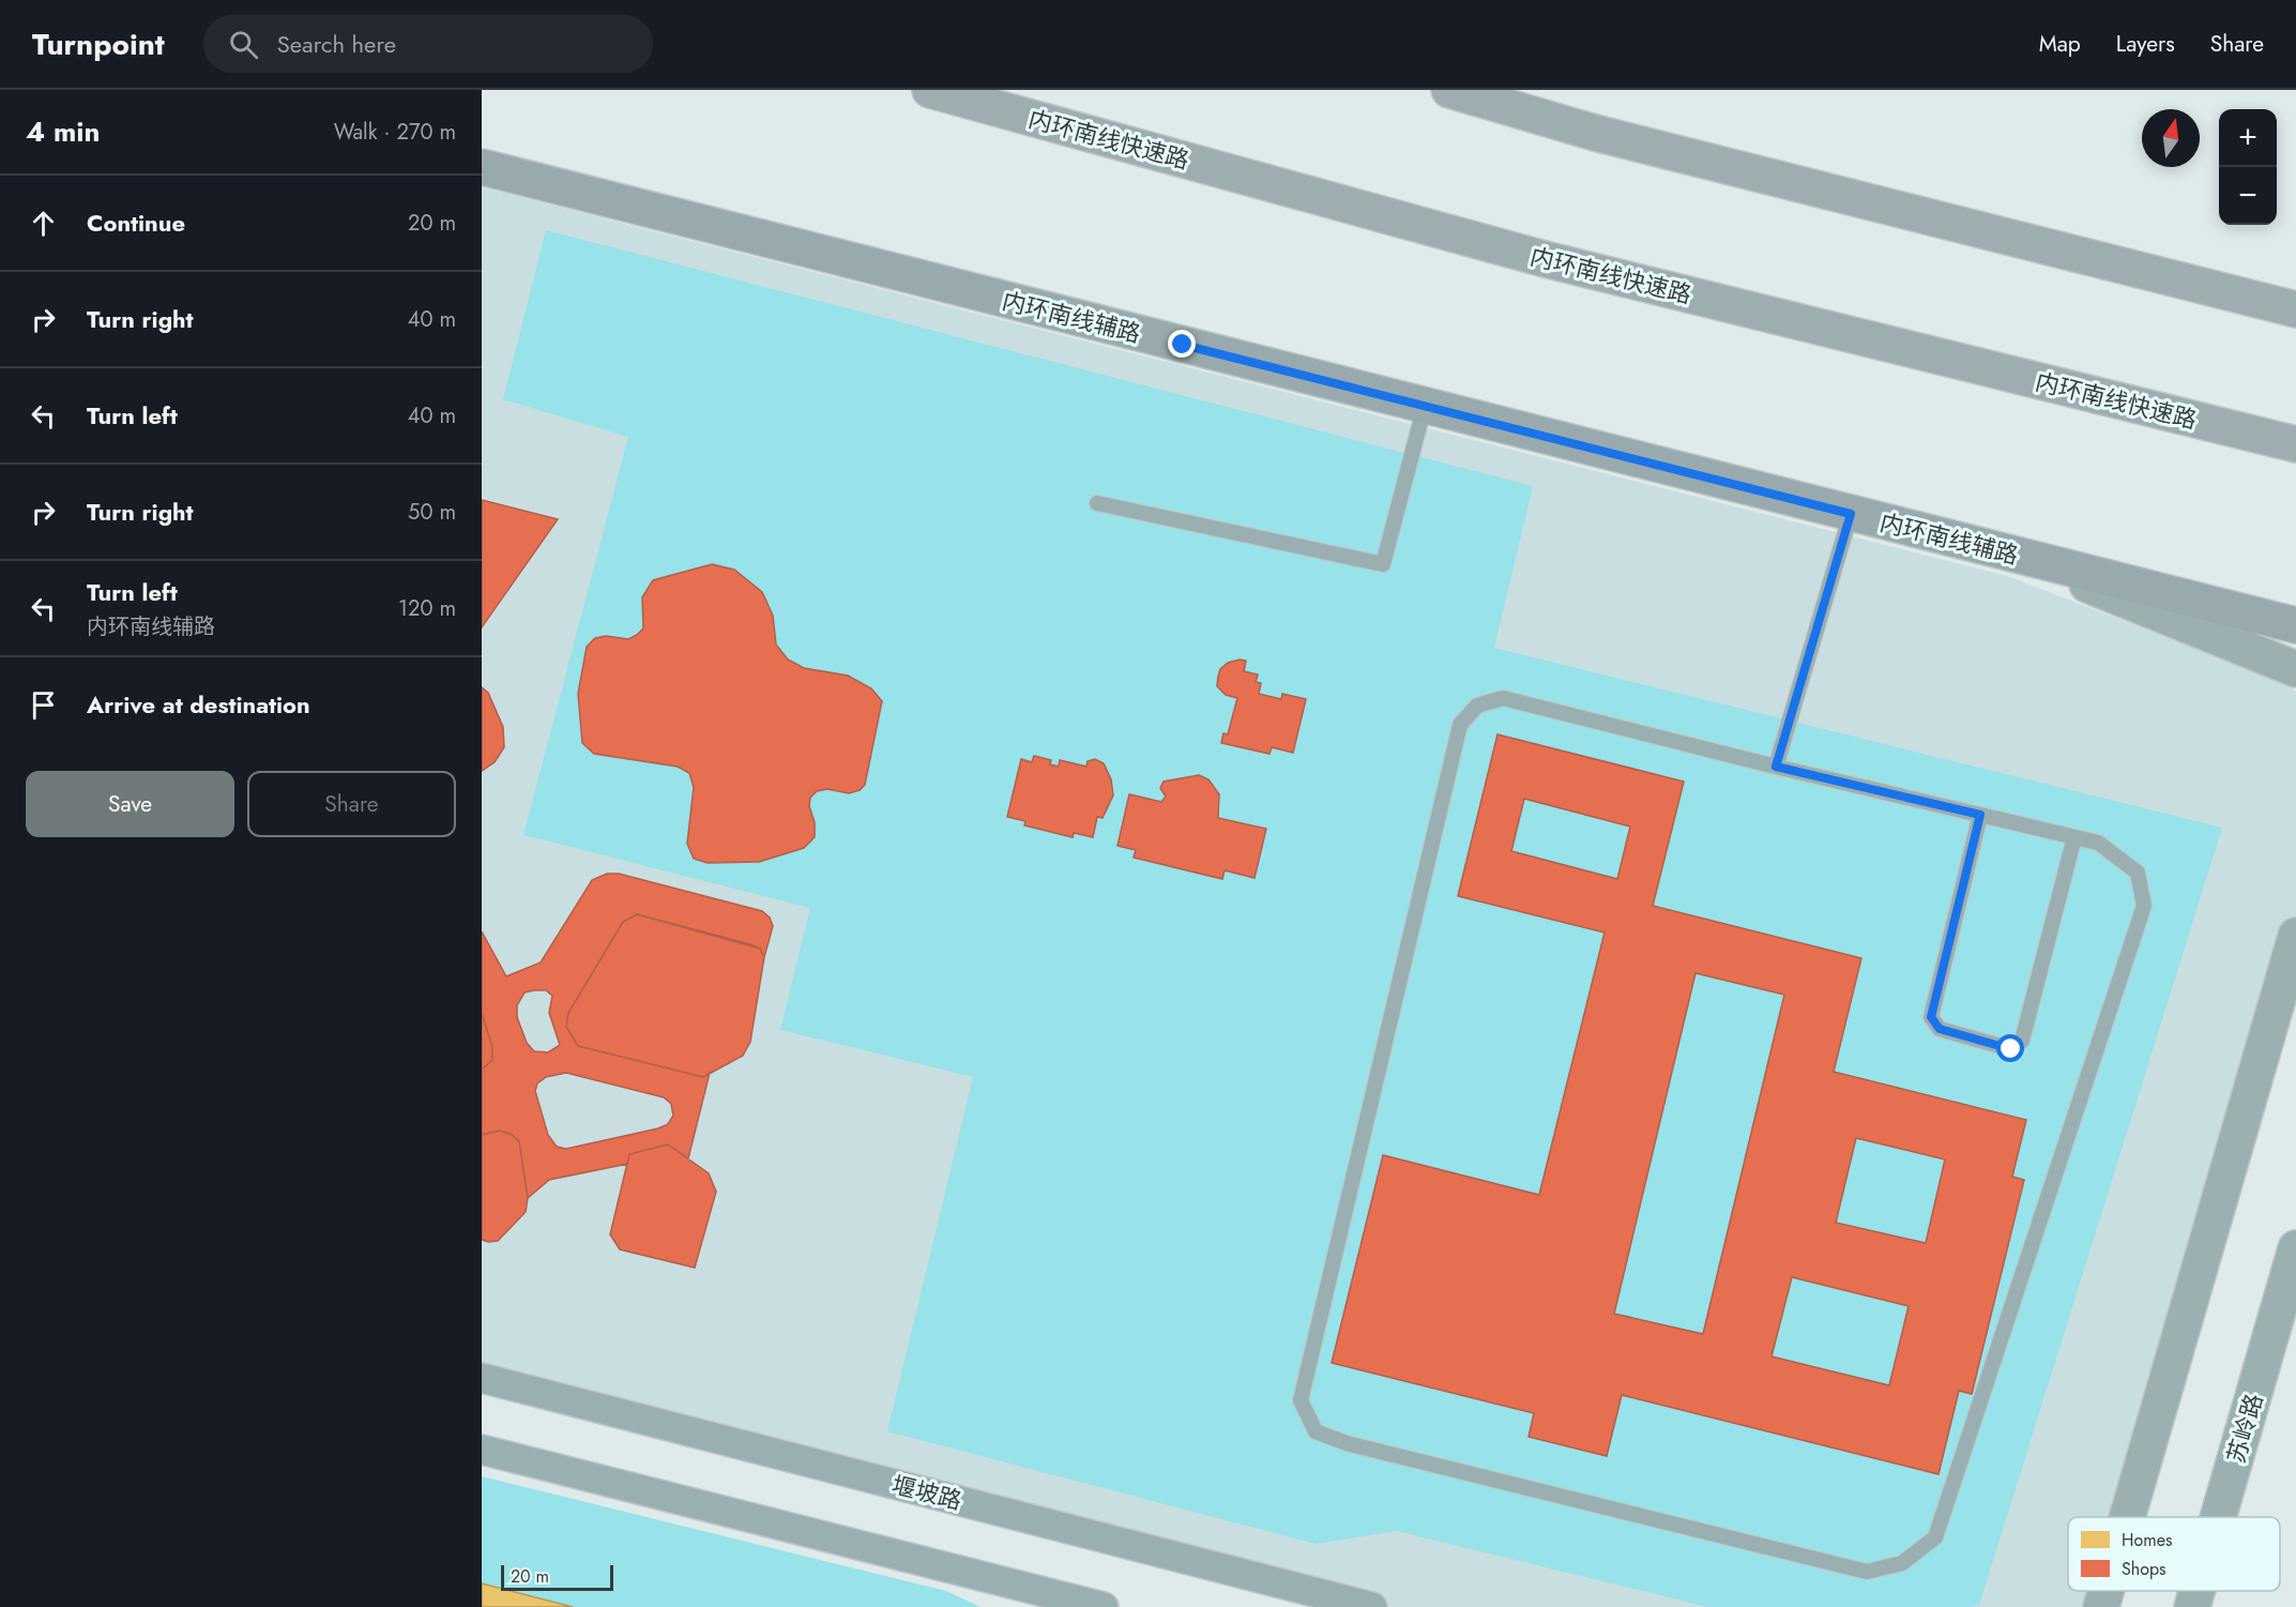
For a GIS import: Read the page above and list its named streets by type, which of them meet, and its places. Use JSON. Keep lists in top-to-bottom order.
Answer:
{
  "streets": {
    "highway": ["内环南线快速路"],
    "main road": ["内环南线辅路", "苏岭路"],
    "street": ["堰坡路"]
  },
  "legend": ["Homes", "Shops"],
  "scale_bar": "20 m",
  "north": "top",
  "page": {
    "header": "Turnpoint",
    "search": "Search here",
    "nav": ["Map", "Layers", "Share"],
    "heading": ["4 min", "Walk · 270 m"],
    "map_buttons": ["+", "−"],
    "list": [
      ["Continue", "20 m"],
      ["Turn right", "40 m"],
      ["Turn left", "40 m"],
      ["Turn right", "50 m"],
      ["Turn left", "内环南线辅路", "120 m"],
      "Arrive at destination"
    ],
    "buttons": ["Save", "Share"],
    "scale": "20 m"
  }
}
